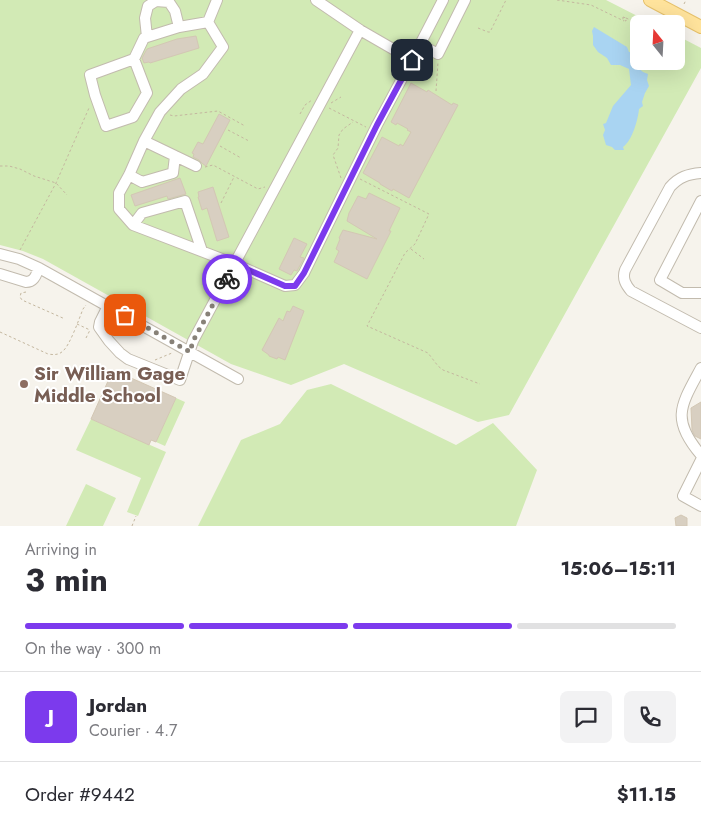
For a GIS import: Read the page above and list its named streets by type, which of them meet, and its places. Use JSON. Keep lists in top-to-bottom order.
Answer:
{
  "places": ["Sir William Gage Middle School"],
  "north": "top",
  "page": {
    "heading": ["3 min", "Arriving in", "15:06–15:11"],
    "panel": [
      "Jordan",
      "Courier · 4.7",
      "Order #9442",
      "$11.15"
    ],
    "bar": "On the way · 300 m",
    "round": "J"
  }
}
